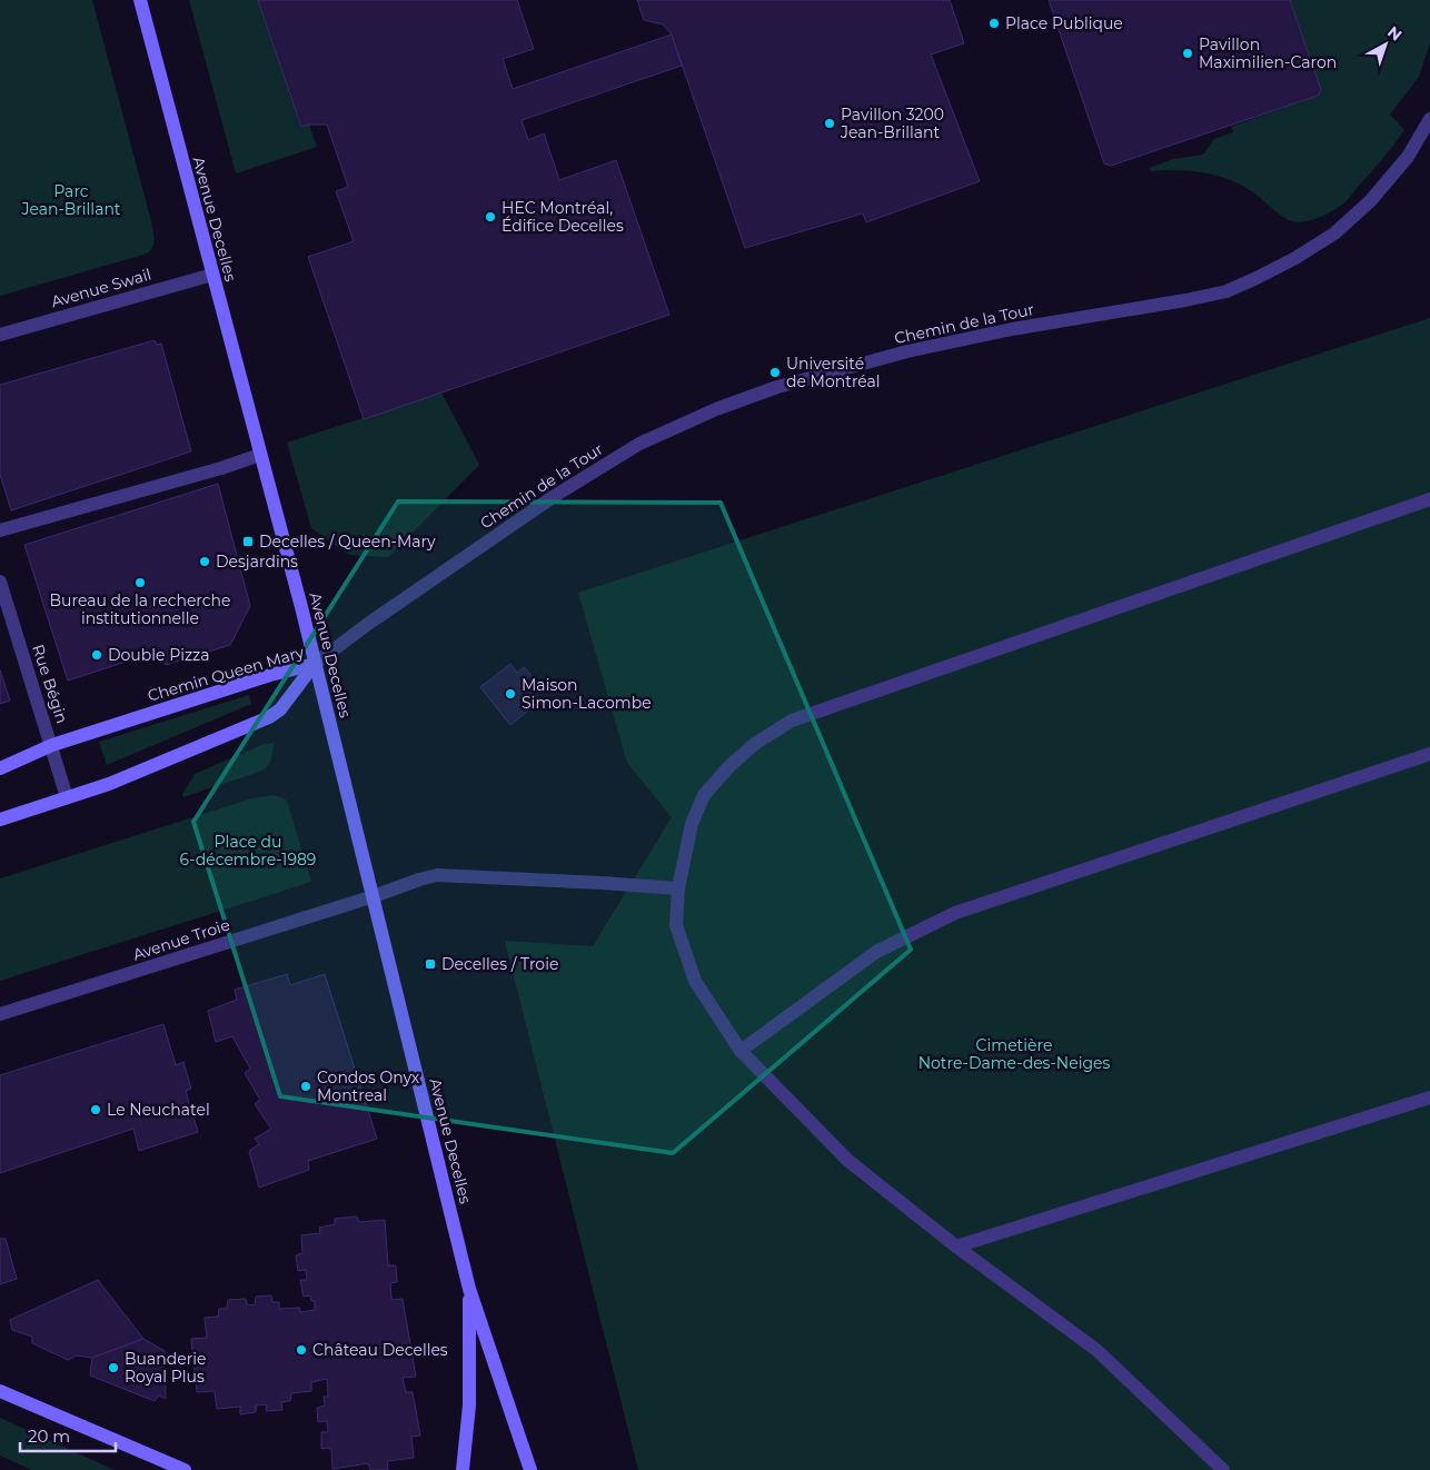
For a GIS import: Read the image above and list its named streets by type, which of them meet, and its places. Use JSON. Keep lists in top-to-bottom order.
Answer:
{
  "streets": {
    "street": [
      "Avenue Decelles",
      "Avenue Swail",
      "Chemin de la Tour",
      "Chemin Queen Mary",
      "Rue Bégin",
      "Avenue Troie"
    ]
  },
  "crossings": [
    ["Avenue Decelles", "Avenue Swail"],
    ["Avenue Decelles", "Chemin de la Tour"],
    ["Avenue Decelles", "Chemin Queen Mary"],
    ["Avenue Decelles", "Avenue Troie"],
    ["Chemin de la Tour", "Chemin Queen Mary"],
    ["Chemin Queen Mary", "Rue Bégin"]
  ],
  "parks": ["Parc Jean-Brillant", "Place du 6-décembre-1989", "Cimetière Notre-Dame-des-Neiges"],
  "places": {
    "other": [
      "Place Publique",
      "Pavillon Maximilien-Caron",
      "Pavillon 3200 Jean-Brillant",
      "HEC Montréal, Édifice Decelles",
      "Université de Montréal",
      "Desjardins",
      "Bureau de la recherche institutionnelle",
      "Double Pizza",
      "Maison Simon-Lacombe",
      "Condos Onyx Montreal",
      "Le Neuchatel",
      "Château Decelles",
      "Buanderie Royal Plus"
    ],
    "transit": ["Decelles / Queen-Mary", "Decelles / Troie"]
  },
  "scale_bar": "20 m",
  "north": "top right"
}
